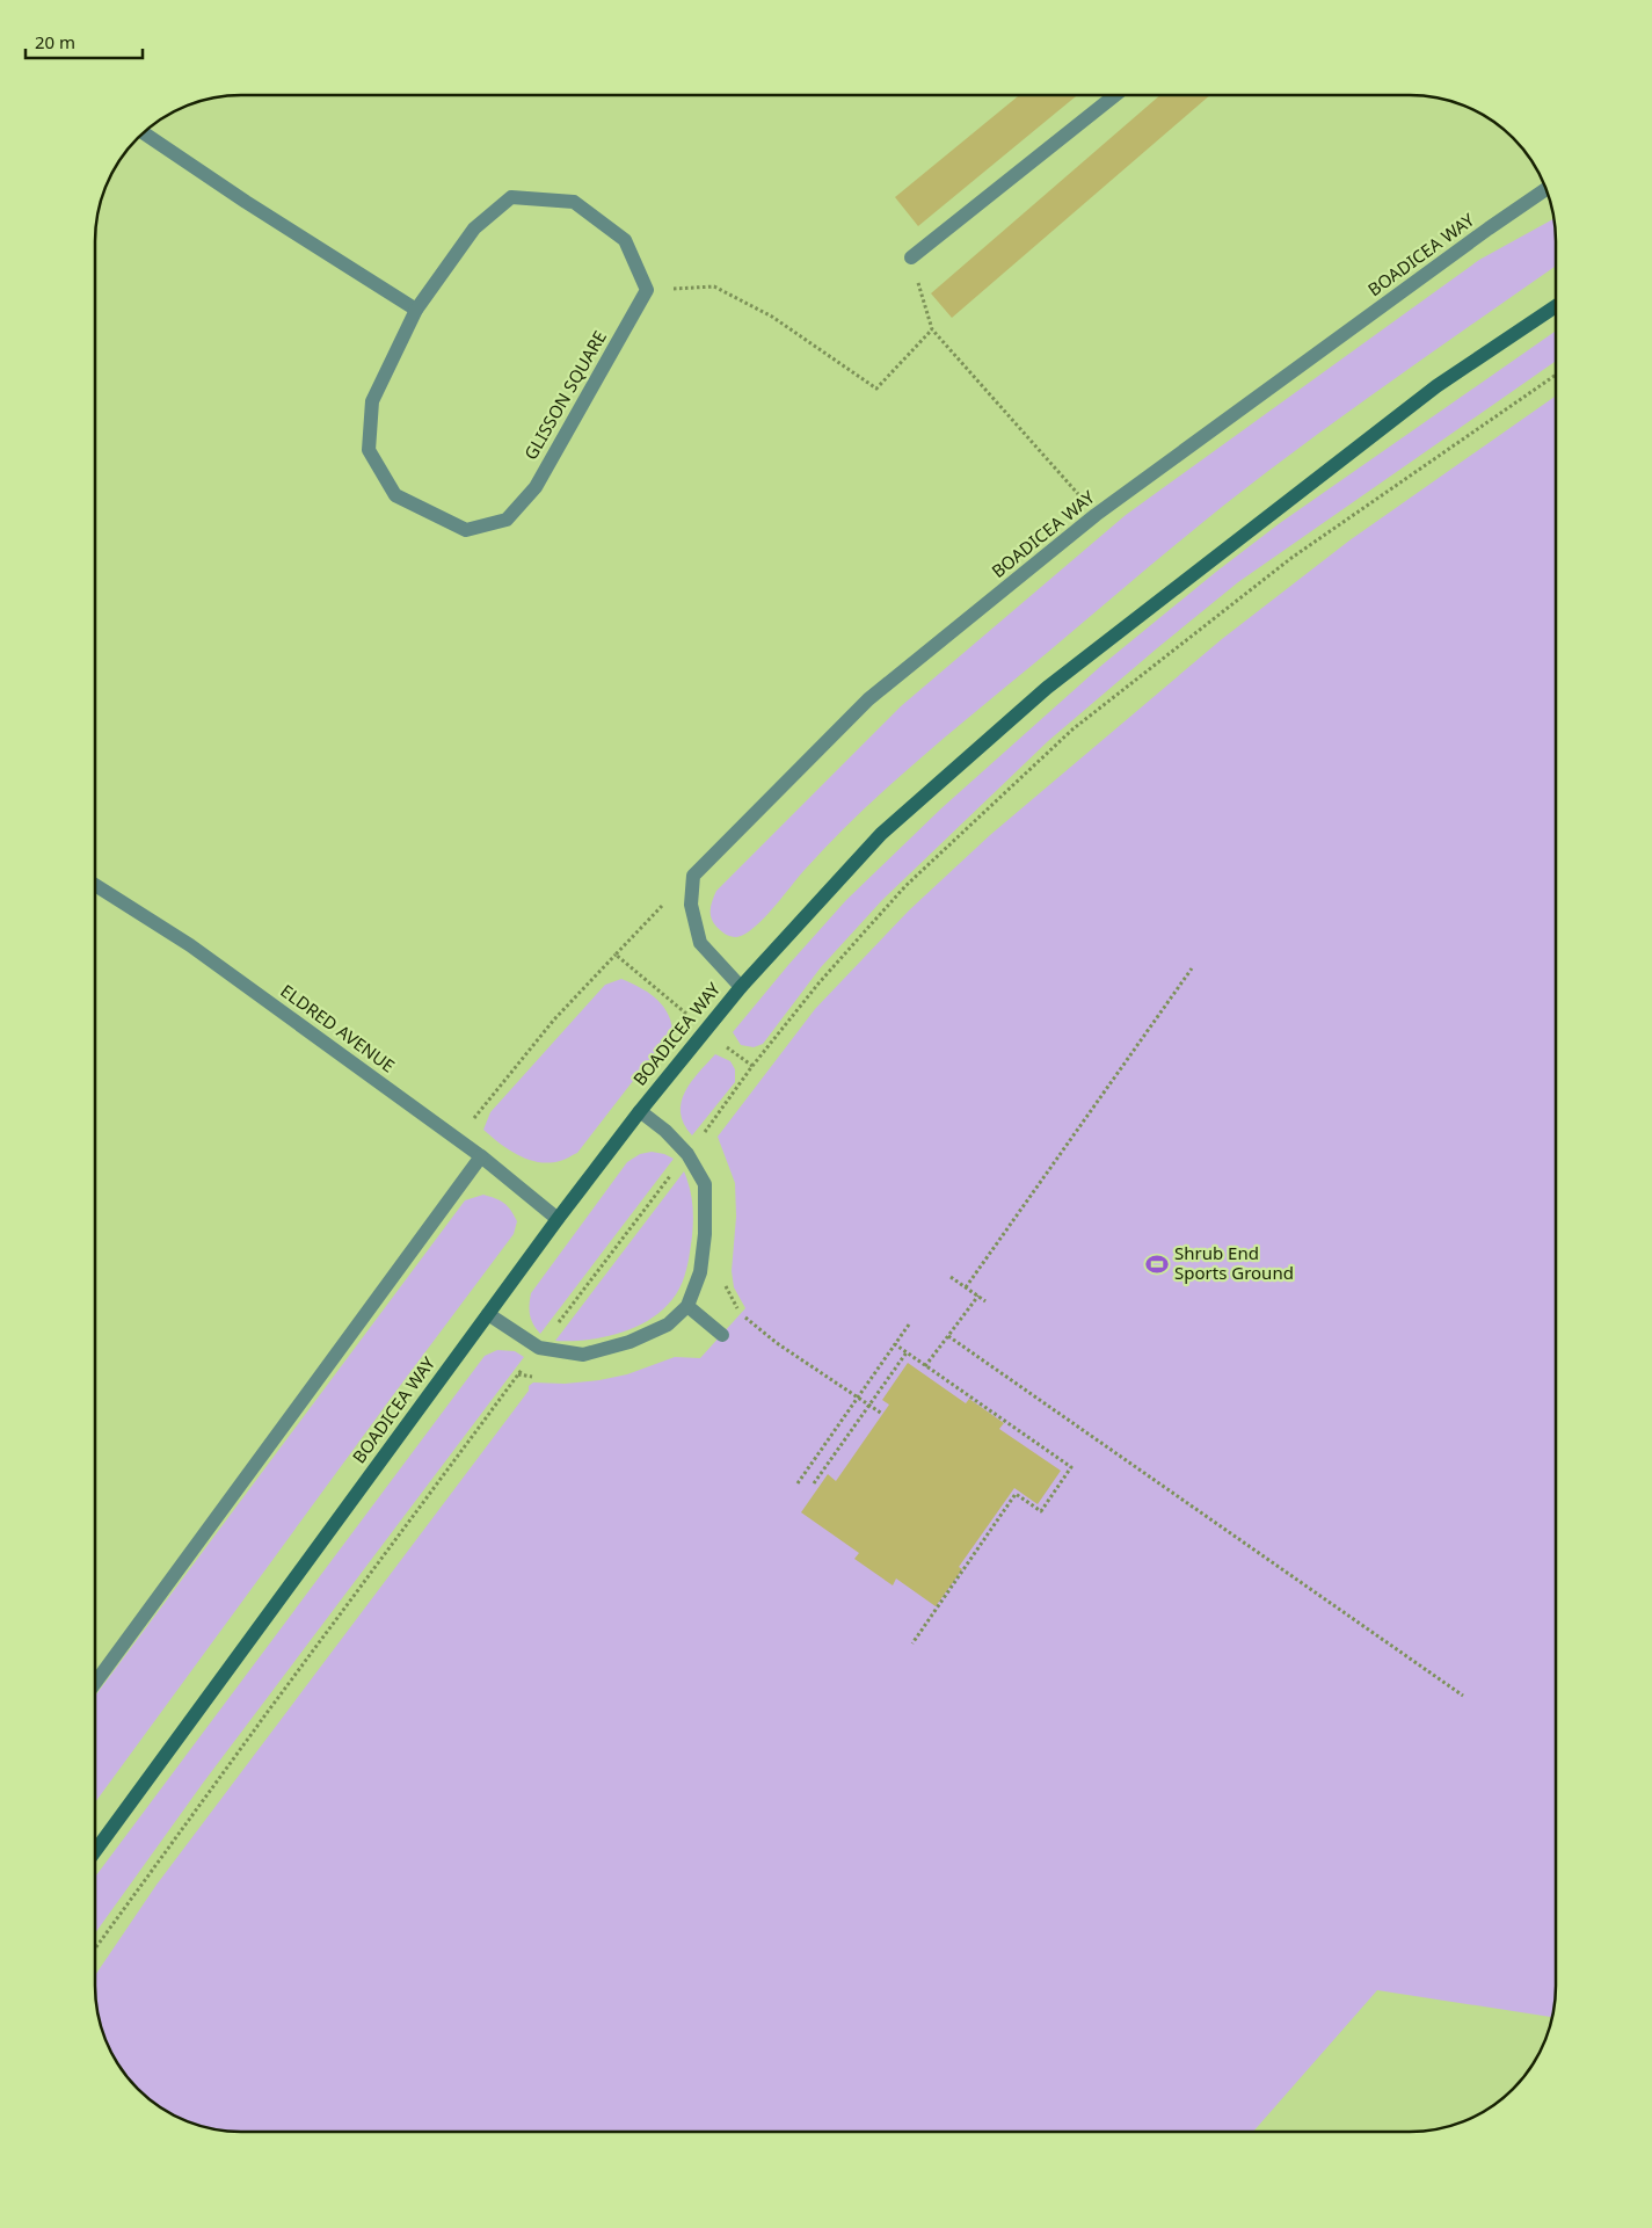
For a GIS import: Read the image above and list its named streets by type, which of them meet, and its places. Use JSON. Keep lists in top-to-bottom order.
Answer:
{
  "streets": {
    "street": ["BOADICEA WAY", "GLISSON SQUARE", "ELDRED AVENUE"]
  },
  "crossings": [
    ["BOADICEA WAY", "ELDRED AVENUE"]
  ],
  "places": {
    "sports": ["Shrub End Sports Ground"]
  },
  "scale_bar": "20 m"
}
